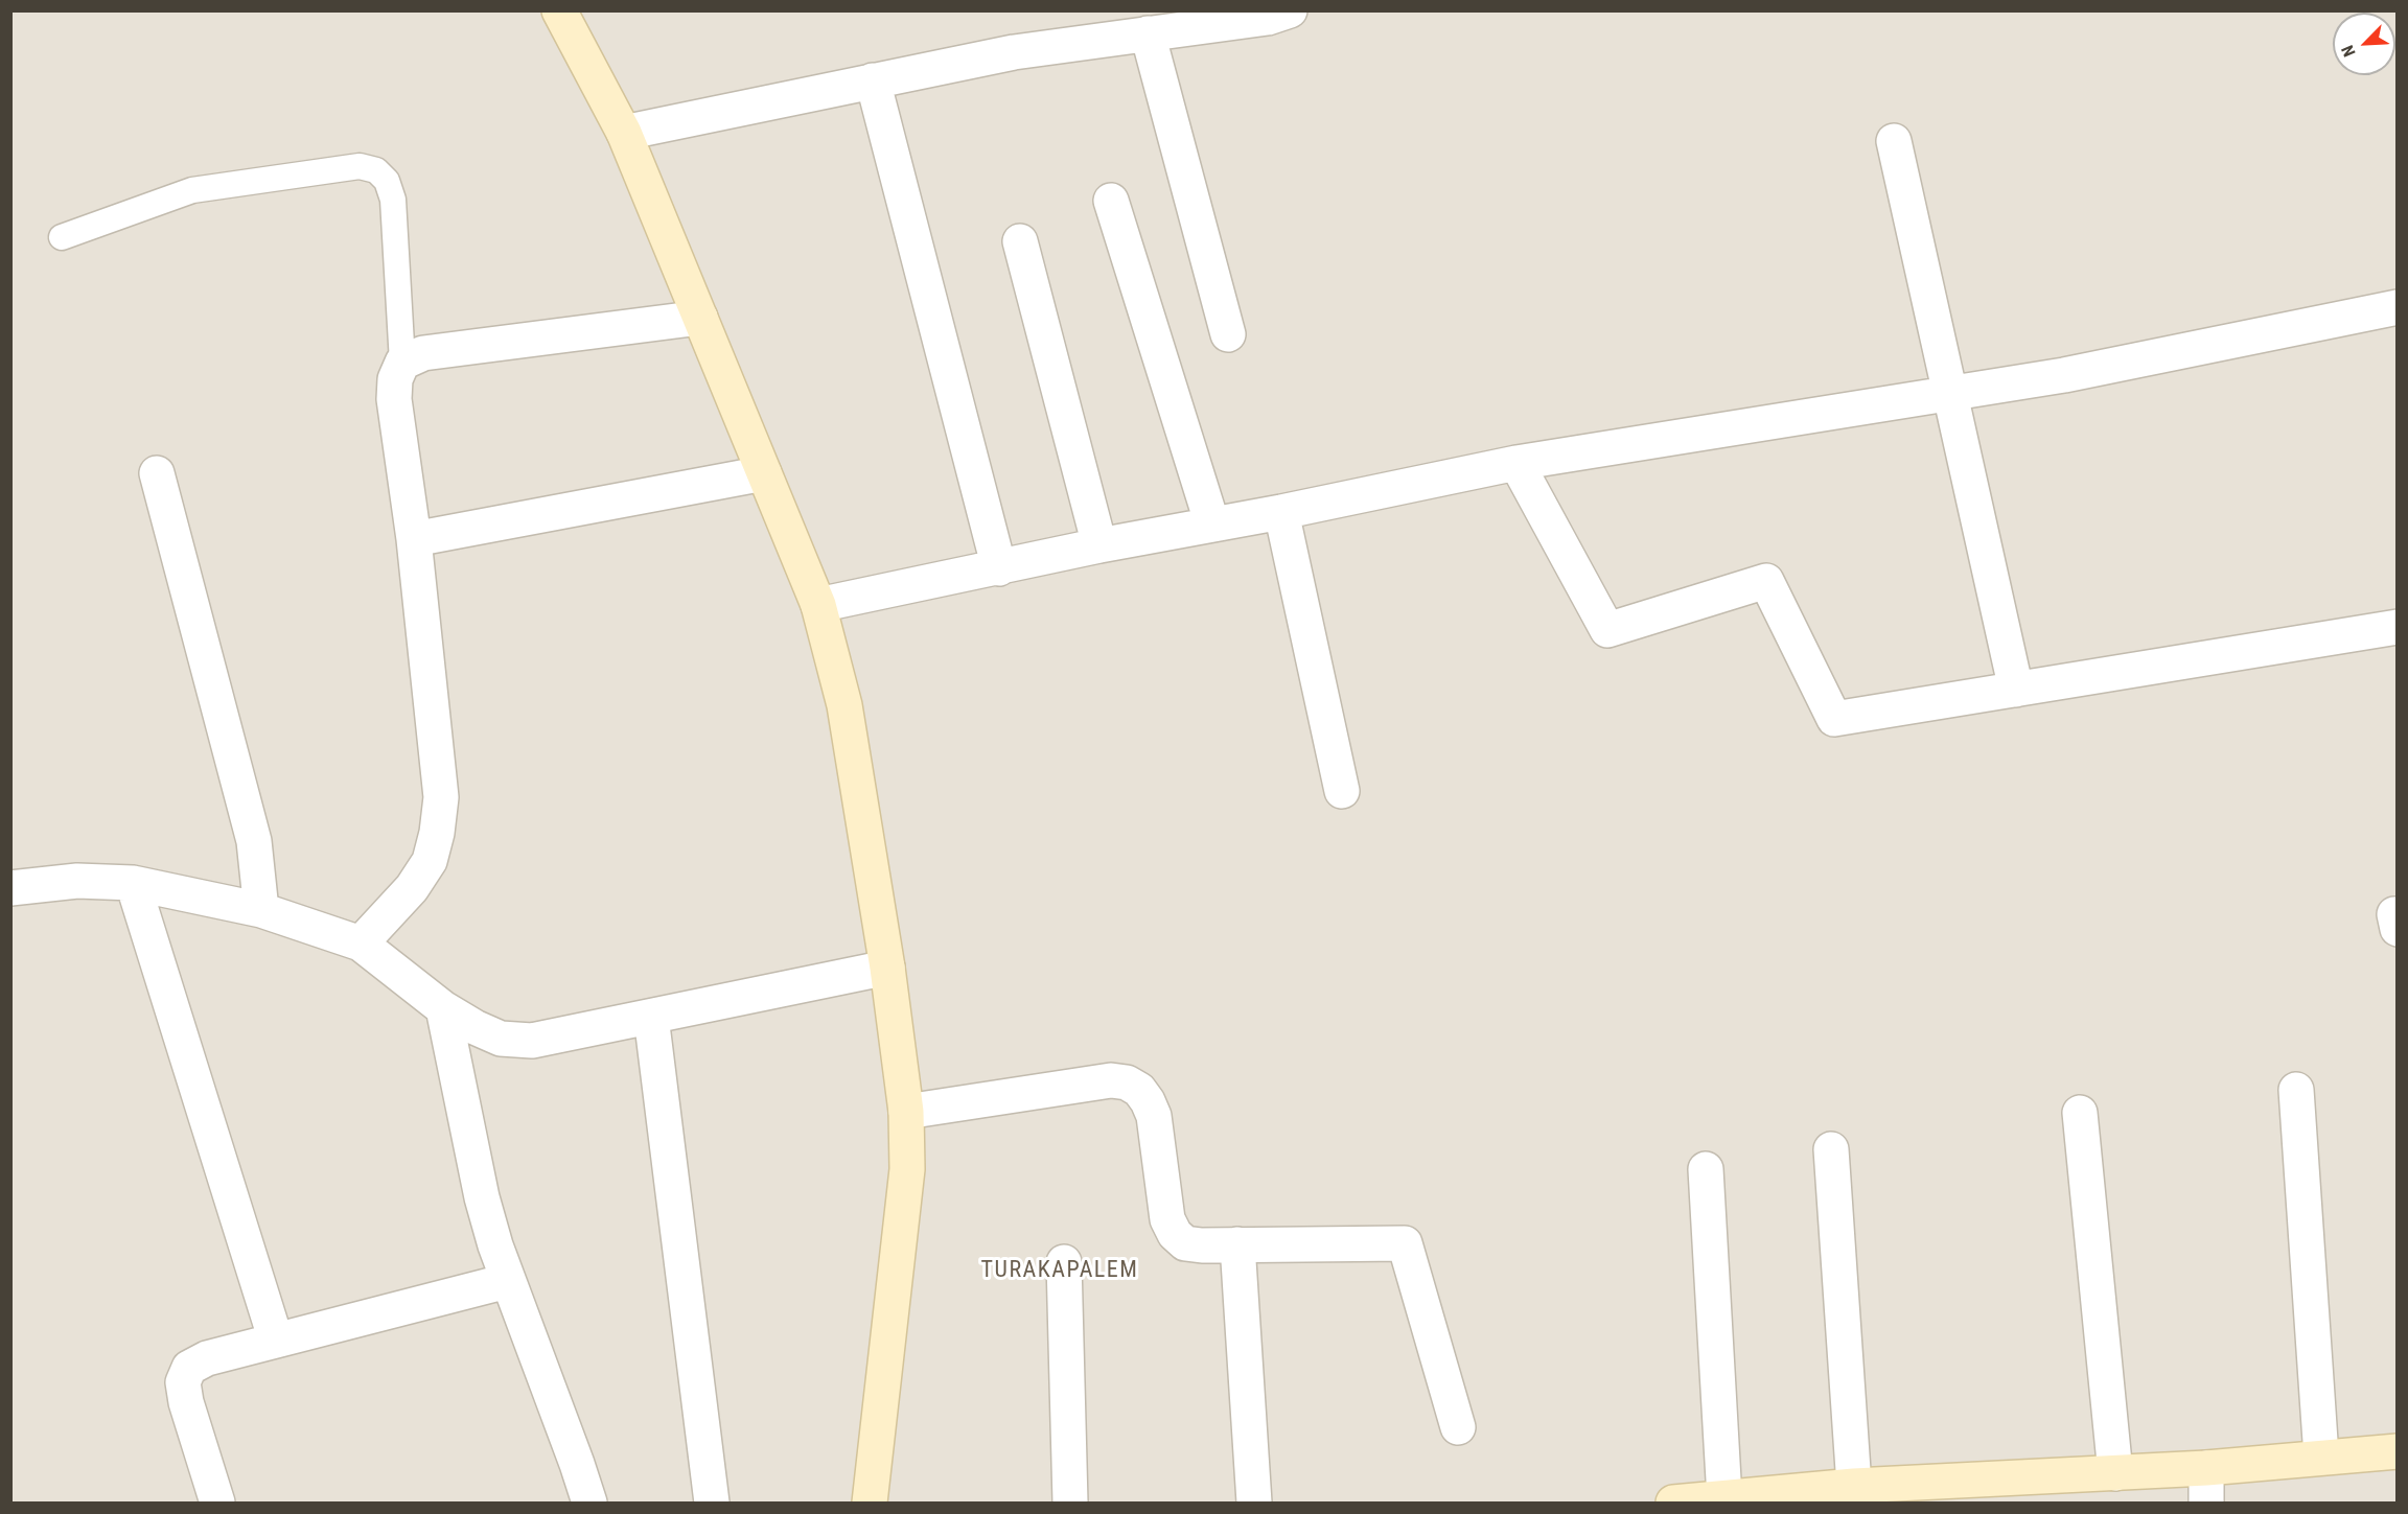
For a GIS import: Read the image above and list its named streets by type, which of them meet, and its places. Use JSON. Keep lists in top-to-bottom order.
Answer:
{
  "districts": ["TURAKAPALEM"],
  "north": "bottom left"
}
